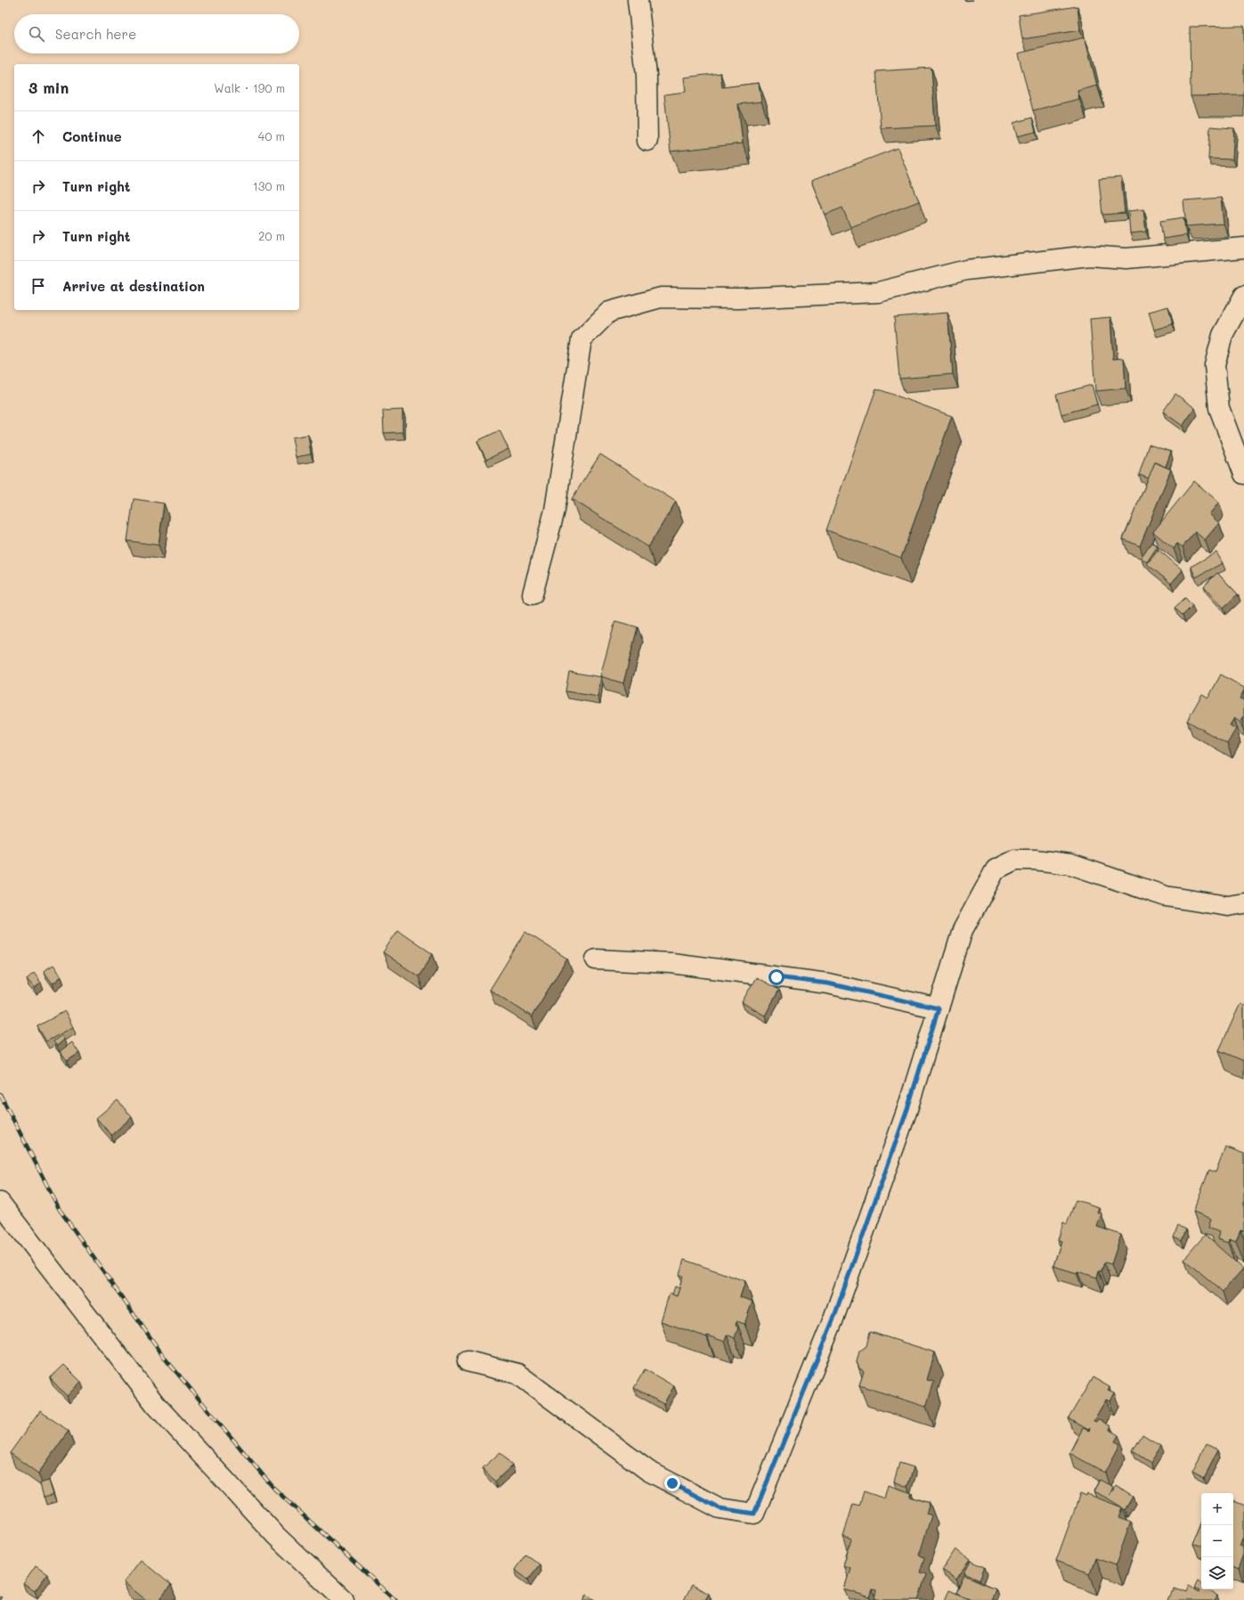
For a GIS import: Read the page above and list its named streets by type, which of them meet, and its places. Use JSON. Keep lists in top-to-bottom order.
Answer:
{
  "page": {
    "search": "Search here",
    "heading": ["3 min", "Walk · 190 m"],
    "list": [
      ["Continue", "40 m"],
      ["Turn right", "130 m"],
      ["Turn right", "20 m"],
      "Arrive at destination"
    ],
    "map_buttons": ["+", "−"]
  }
}
